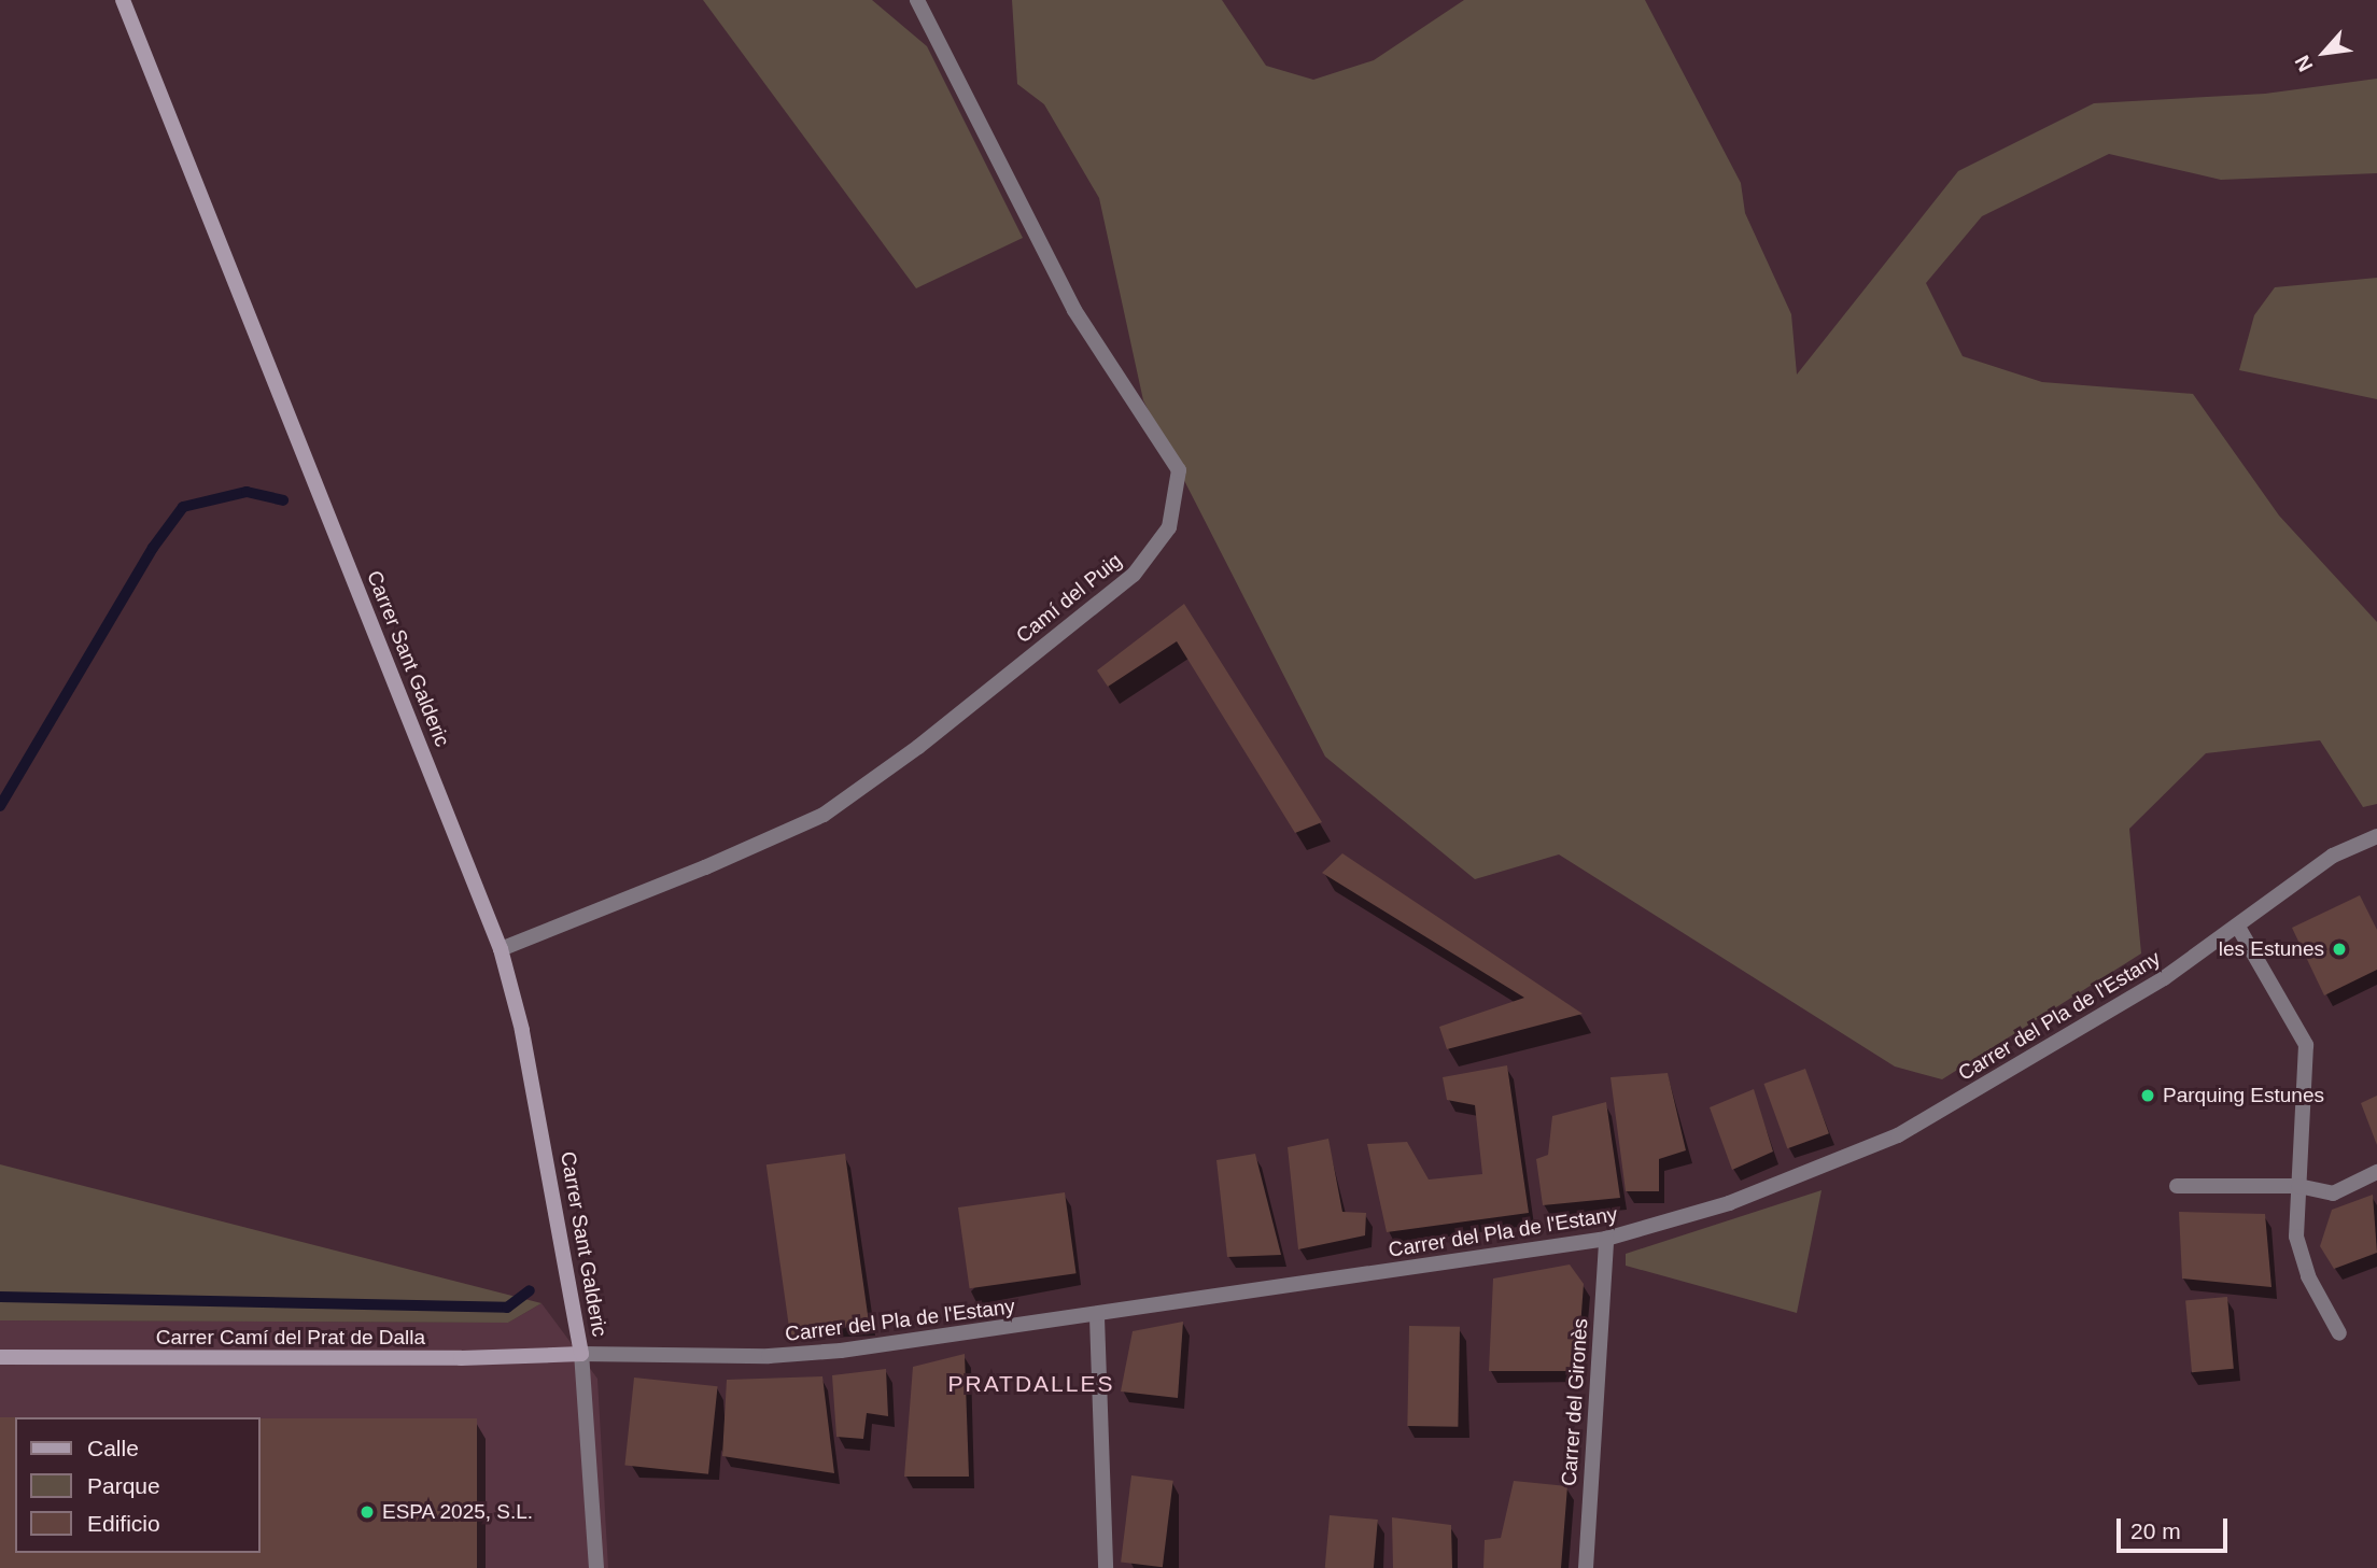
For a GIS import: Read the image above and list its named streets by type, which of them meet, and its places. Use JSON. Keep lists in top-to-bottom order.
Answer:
{
  "streets": {
    "street": [
      "Camí del Puig",
      "Carrer Sant Galderic",
      "Carrer del Pla de l'Estany",
      "Carrer Camí del Prat de Dalla",
      "Carrer del Gironès"
    ]
  },
  "crossings": [
    ["Camí del Puig", "Carrer Sant Galderic"],
    ["Carrer Sant Galderic", "Carrer del Pla de l'Estany"],
    ["Carrer Sant Galderic", "Carrer Camí del Prat de Dalla"],
    ["Carrer del Pla de l'Estany", "Carrer Camí del Prat de Dalla"],
    ["Carrer del Pla de l'Estany", "Carrer del Gironès"]
  ],
  "districts": ["PRATDALLES"],
  "places": ["les Estunes", "Parquing Estunes", "ESPA 2025, S.L."],
  "legend": ["Calle", "Parque", "Edificio"],
  "scale_bar": "20 m",
  "north": "bottom left"
}
